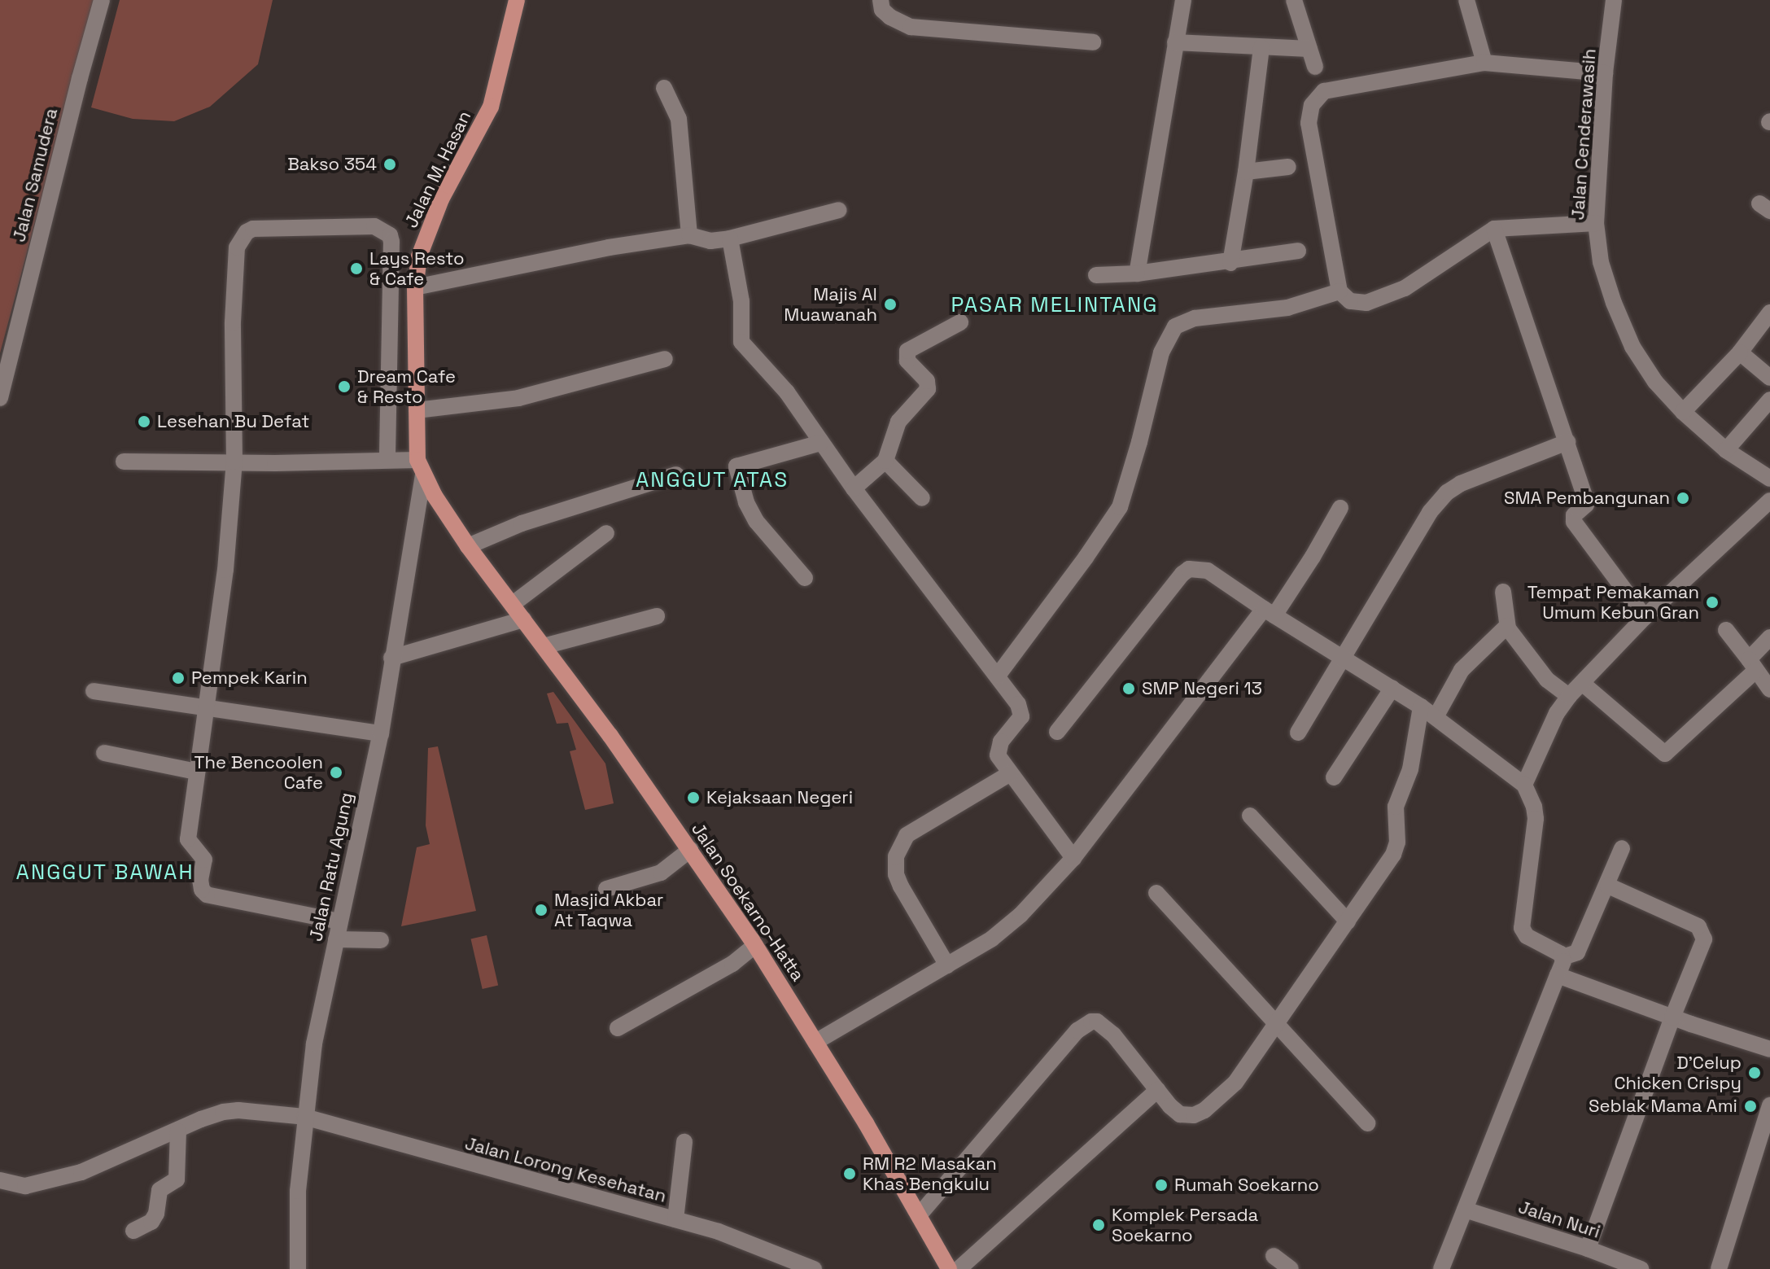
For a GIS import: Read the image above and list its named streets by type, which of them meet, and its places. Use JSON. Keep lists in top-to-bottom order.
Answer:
{
  "streets": {
    "main road": ["Jalan M. Hasan", "Jalan Soekarno-Hatta"],
    "street": [
      "Jalan Cenderawasih",
      "Jalan Samudera",
      "Jalan Ratu Agung",
      "Jalan Lorong Kesehatan",
      "Jalan Nuri"
    ]
  },
  "crossings": [
    ["Jalan M. Hasan", "Jalan Ratu Agung"],
    ["Jalan M. Hasan", "Jalan Soekarno-Hatta"],
    ["Jalan Ratu Agung", "Jalan Soekarno-Hatta"],
    ["Jalan Ratu Agung", "Jalan Lorong Kesehatan"]
  ],
  "districts": ["PASAR MELINTANG", "ANGGUT ATAS", "ANGGUT BAWAH"],
  "places": [
    "Bakso 354",
    "Lays Resto & Cafe",
    "Majis Al Muawanah",
    "Dream Cafe & Resto",
    "Lesehan Bu Defat",
    "SMA Pembangunan",
    "Tempat Pemakaman Umum Kebun Gran",
    "Pempek Karin",
    "SMP Negeri 13",
    "The Bencoolen Cafe",
    "Kejaksaan Negeri",
    "Masjid Akbar At Taqwa",
    "D'Celup Chicken Crispy",
    "Seblak Mama Ami",
    "RM R2 Masakan Khas Bengkulu",
    "Rumah Soekarno",
    "Komplek Persada Soekarno"
  ]
}
